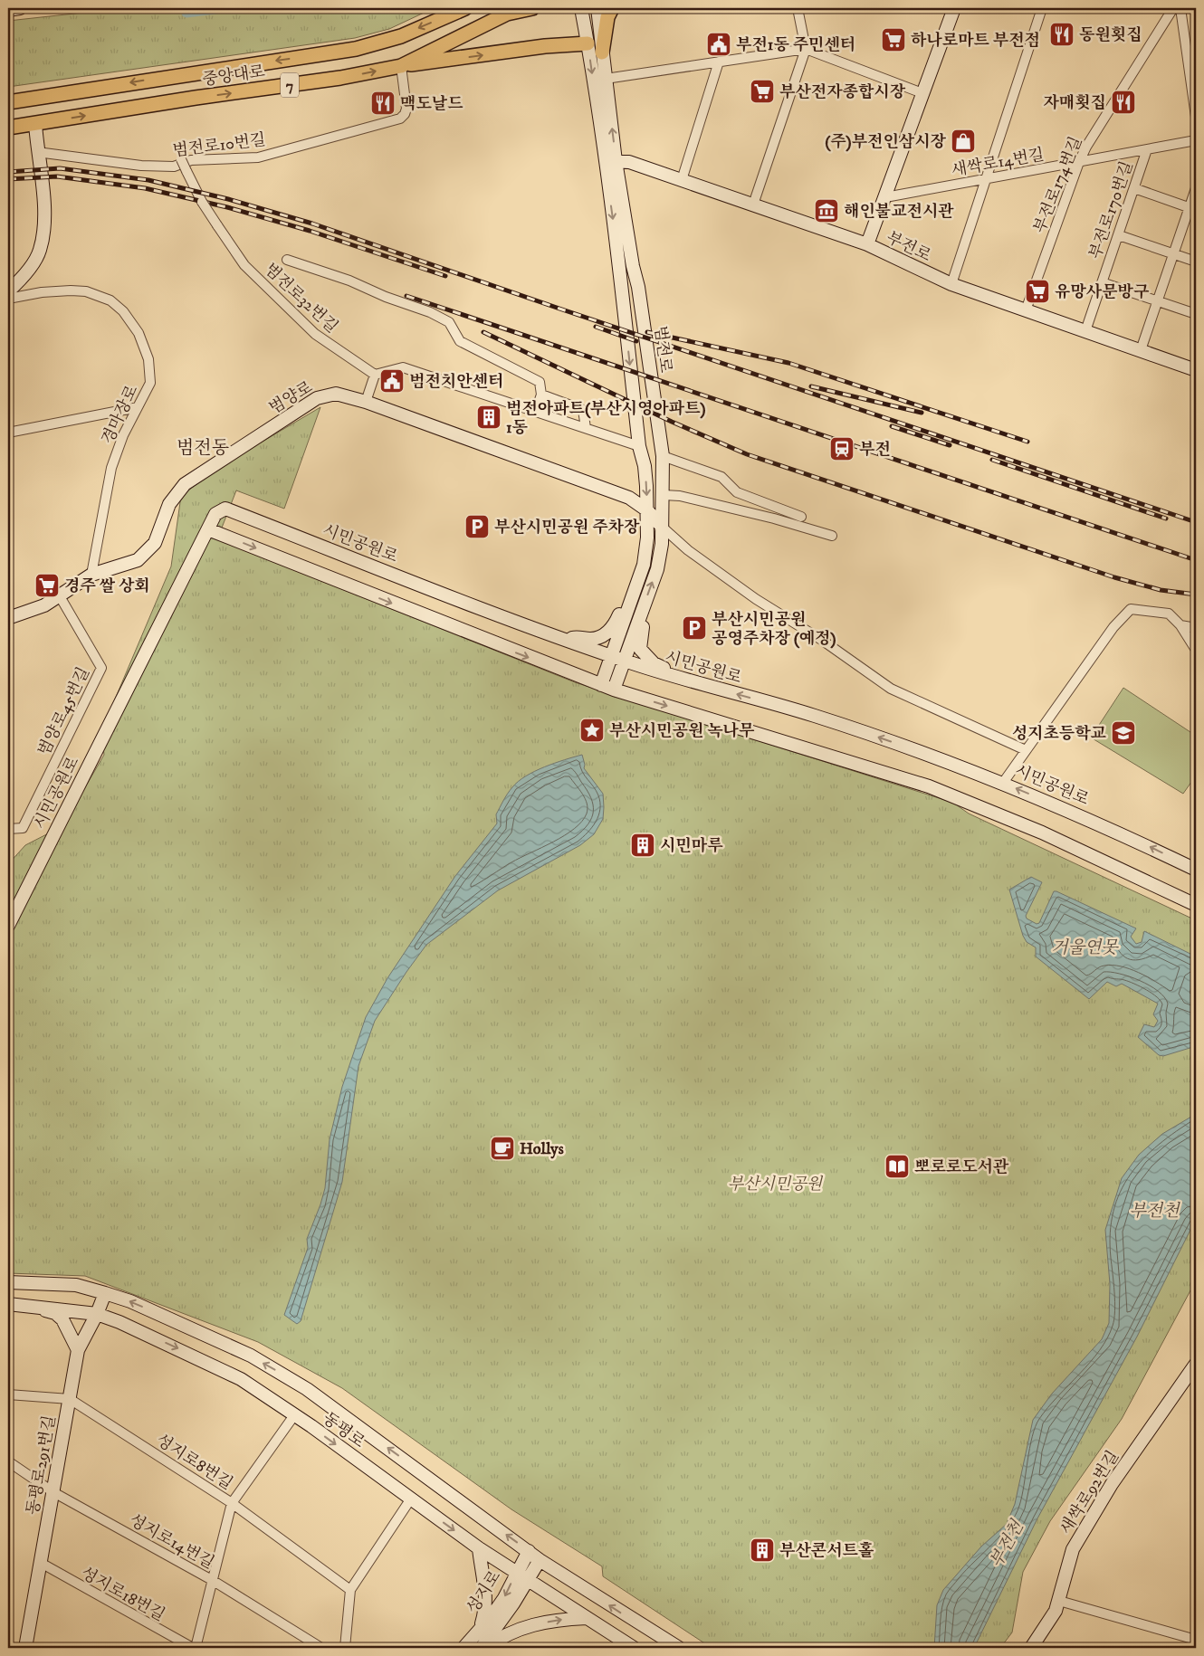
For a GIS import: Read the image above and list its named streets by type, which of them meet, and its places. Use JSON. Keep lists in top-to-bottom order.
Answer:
{
  "streets": {
    "main road": [
      "중앙대로",
      "7",
      "부전로",
      "범전로",
      "범양로",
      "시민공원로",
      "동평로",
      "동평로291번길",
      "새싹로92번길",
      "성지로"
    ],
    "street": [
      "범전로10번길",
      "새싹로14번길",
      "부전로174번길",
      "부전로170번길",
      "범전로32번길",
      "경마장로",
      "범양로45번길",
      "성지로8번길",
      "성지로14번길",
      "성지로18번길"
    ]
  },
  "crossings": [
    ["중앙대로", "범전로10번길"],
    ["새싹로14번길", "부전로174번길"],
    ["새싹로14번길", "부전로170번길"],
    ["부전로174번길", "부전로"],
    ["부전로170번길", "부전로"],
    ["부전로", "범전로"],
    ["범전로", "범양로"],
    ["범전로", "시민공원로"],
    ["범양로", "경마장로"],
    ["범양로", "시민공원로"],
    ["범양로", "범양로45번길"],
    ["동평로", "동평로291번길"],
    ["동평로", "성지로"],
    ["성지로8번길", "동평로291번길"],
    ["동평로291번길", "성지로14번길"],
    ["동평로291번길", "성지로18번길"]
  ],
  "districts": ["범전동"],
  "water": ["거울연못", "부전천"],
  "parks": ["부산시민공원"],
  "places": {
    "restaurant": ["동원횟집", "자매횟집", "맥도날드"],
    "supermarket": [
      "하나로마트 부전점",
      "부산전자종합시장",
      "유망사문방구",
      "경주 쌀 상회"
    ],
    "public building": ["부전1동 주민센터", "범전치안센터"],
    "shop": ["(주)부전인삼시장"],
    "museum": ["해인불교전시관"],
    "building": ["범전아파트(부산시영아파트) 1동", "시민마루", "부산콘서트홀"],
    "station": ["부전"],
    "parking": ["부산시민공원 주차장", "부산시민공원 공영주차장 (예정)"],
    "place": ["부산시민공원 녹나무"],
    "school or university": ["성지초등학교"],
    "cafe": ["Hollys"],
    "library": ["뽀로로도서관"]
  }
}
